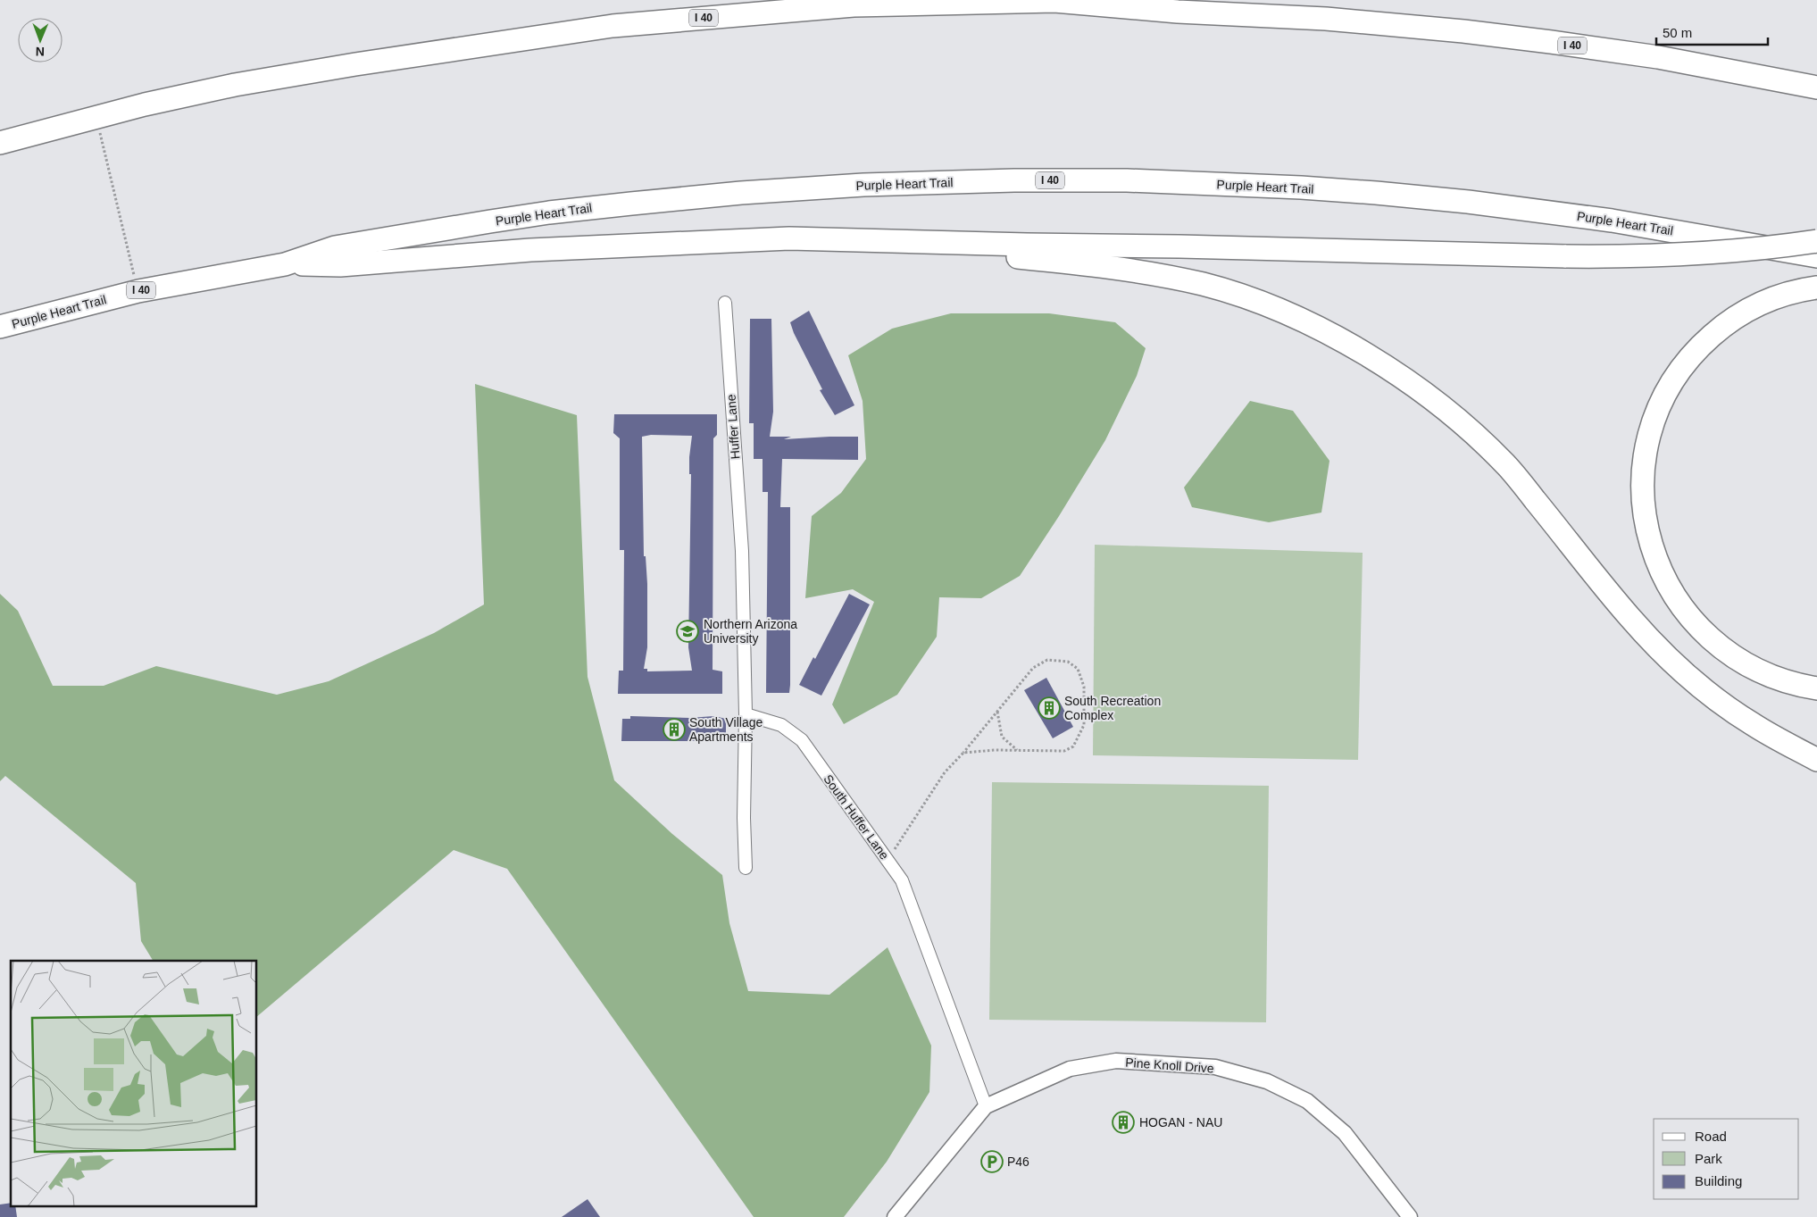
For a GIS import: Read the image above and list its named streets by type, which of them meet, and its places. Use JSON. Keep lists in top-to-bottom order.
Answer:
{
  "streets": {
    "highway": ["I 40", "Purple Heart Trail"],
    "street": ["Huffer Lane", "South Huffer Lane", "Pine Knoll Drive"]
  },
  "crossings": [
    ["Huffer Lane", "South Huffer Lane"],
    ["South Huffer Lane", "Pine Knoll Drive"]
  ],
  "places": {
    "school or university": ["Northern Arizona University"],
    "building": ["South Recreation Complex", "South Village Apartments", "HOGAN - NAU"],
    "parking": ["P46"]
  },
  "legend": ["Road", "Park", "Building"],
  "scale_bar": "50 m",
  "north": "bottom"
}
